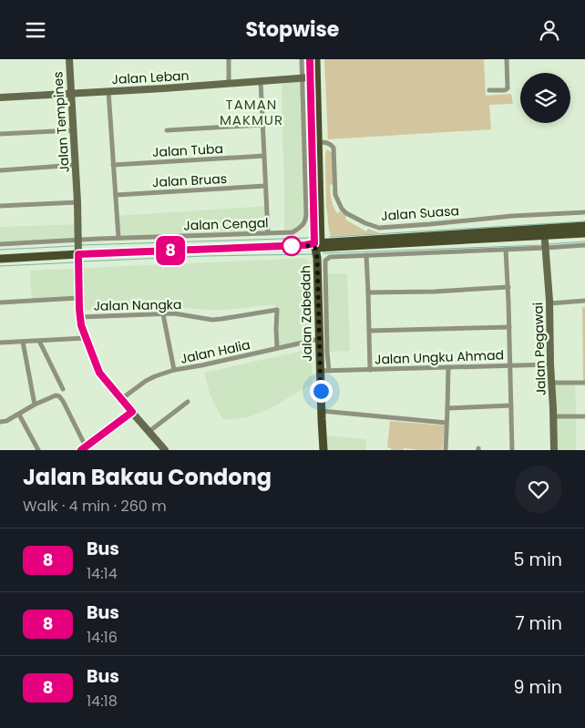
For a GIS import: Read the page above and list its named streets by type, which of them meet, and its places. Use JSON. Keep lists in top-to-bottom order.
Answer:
{
  "streets": {
    "main road": ["Jalan Zabedah"],
    "street": [
      "Jalan Leban",
      "Jalan Tempines",
      "Jalan Tuba",
      "Jalan Bruas",
      "Jalan Suasa",
      "Jalan Cengal",
      "Jalan Nangka",
      "Jalan Pegawai",
      "Jalan Halia",
      "Jalan Ungku Ahmad"
    ]
  },
  "crossings": [
    ["Jalan Leban", "Jalan Tempines"],
    ["Jalan Leban", "Jalan Cengal"],
    ["Jalan Tempines", "Jalan Cengal"],
    ["Jalan Tempines", "Jalan Nangka"],
    ["Jalan Tempines", "Jalan Halia"],
    ["Jalan Nangka", "Jalan Halia"],
    ["Jalan Zabedah", "Jalan Halia"],
    ["Jalan Zabedah", "Jalan Ungku Ahmad"],
    ["Jalan Pegawai", "Jalan Ungku Ahmad"]
  ],
  "districts": ["TAMAN MAKMUR"],
  "lines": ["bus line 8"],
  "page": {
    "header": "Stopwise",
    "on_map": "8",
    "heading": ["Jalan Bakau Condong", "Walk · 4 min · 260 m"],
    "list": [
      {
        "mark": "8",
        "name": "Bus",
        "note": "14:14",
        "value": "5 min"
      },
      {
        "mark": "8",
        "name": "Bus",
        "note": "14:16",
        "value": "7 min"
      },
      {
        "mark": "8",
        "name": "Bus",
        "note": "14:18",
        "value": "9 min"
      }
    ]
  }
}
